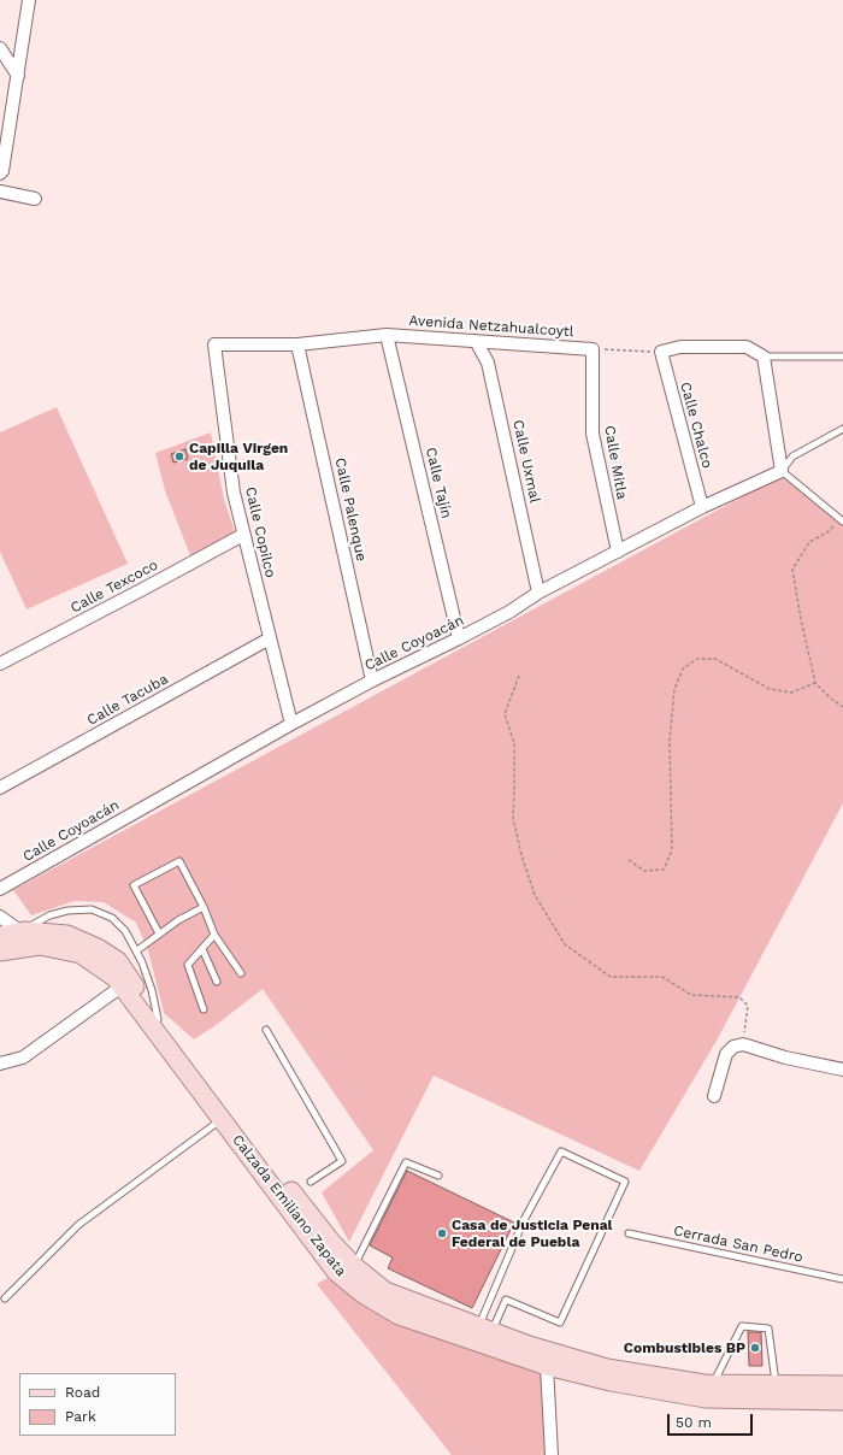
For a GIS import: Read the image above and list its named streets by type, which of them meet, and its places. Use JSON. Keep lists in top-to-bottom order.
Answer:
{
  "streets": {
    "main road": ["Calzada Emiliano Zapata"],
    "street": [
      "Avenida Netzahualcoytl",
      "Calle Chalco",
      "Calle Uxmal",
      "Calle Mitla",
      "Calle Tajín",
      "Calle Palenque",
      "Calle Copilco",
      "Calle Texcoco",
      "Calle Coyoacán",
      "Calle Tacuba"
    ],
    "lane": ["Cerrada San Pedro"]
  },
  "crossings": [
    ["Avenida Netzahualcoytl", "Calle Chalco"],
    ["Avenida Netzahualcoytl", "Calle Uxmal"],
    ["Avenida Netzahualcoytl", "Calle Mitla"],
    ["Avenida Netzahualcoytl", "Calle Tajín"],
    ["Avenida Netzahualcoytl", "Calle Palenque"],
    ["Avenida Netzahualcoytl", "Calle Copilco"],
    ["Calle Chalco", "Calle Coyoacán"],
    ["Calle Uxmal", "Calle Coyoacán"],
    ["Calle Mitla", "Calle Coyoacán"],
    ["Calle Tajín", "Calle Coyoacán"],
    ["Calle Palenque", "Calle Coyoacán"],
    ["Calle Copilco", "Calle Texcoco"],
    ["Calle Copilco", "Calle Coyoacán"],
    ["Calle Copilco", "Calle Tacuba"]
  ],
  "places": ["Capilla Virgen de Juquila", "Casa de Justicia Penal Federal de Puebla", "Combustibles BP"],
  "legend": ["Road", "Park"],
  "scale_bar": "50 m"
}
